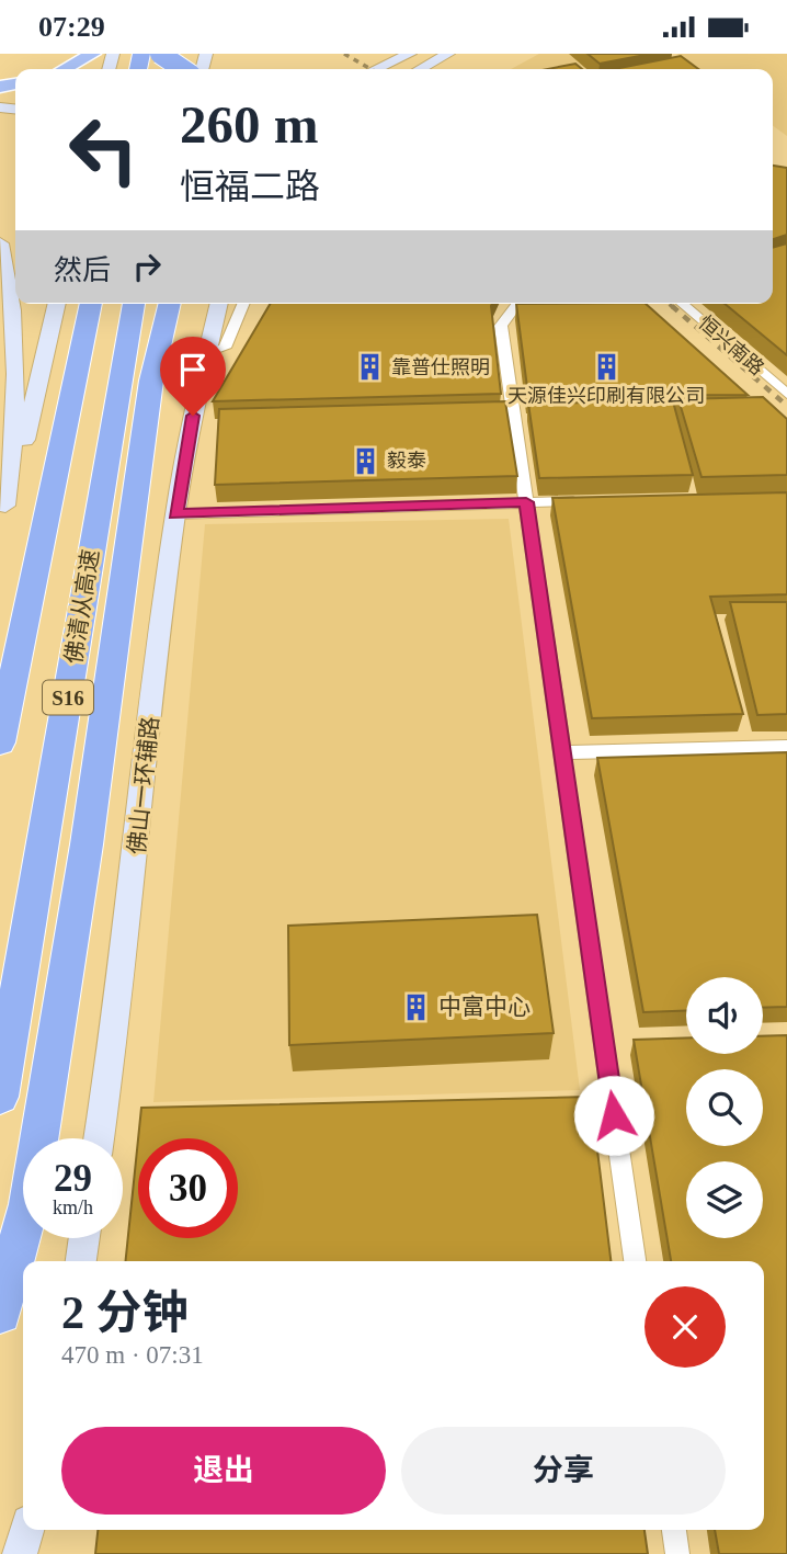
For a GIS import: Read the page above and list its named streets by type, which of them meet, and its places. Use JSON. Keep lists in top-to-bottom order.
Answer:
{
  "streets": {
    "highway": ["佛清从高速", "S16"],
    "main road": ["佛山一环辅路"],
    "street": ["恒兴南路"]
  },
  "places": {
    "building": [
      "天源佳兴印刷有限公司",
      "靠普仕照明",
      "毅泰",
      "中富中心"
    ]
  },
  "page": {
    "status": "07:29",
    "turn": ["260 m", "恒福二路"],
    "then": "然后",
    "speed": "29 km/h",
    "limit": "30",
    "heading": ["2 分钟", "470 m · 07:31"],
    "buttons": ["退出", "分享"]
  }
}
